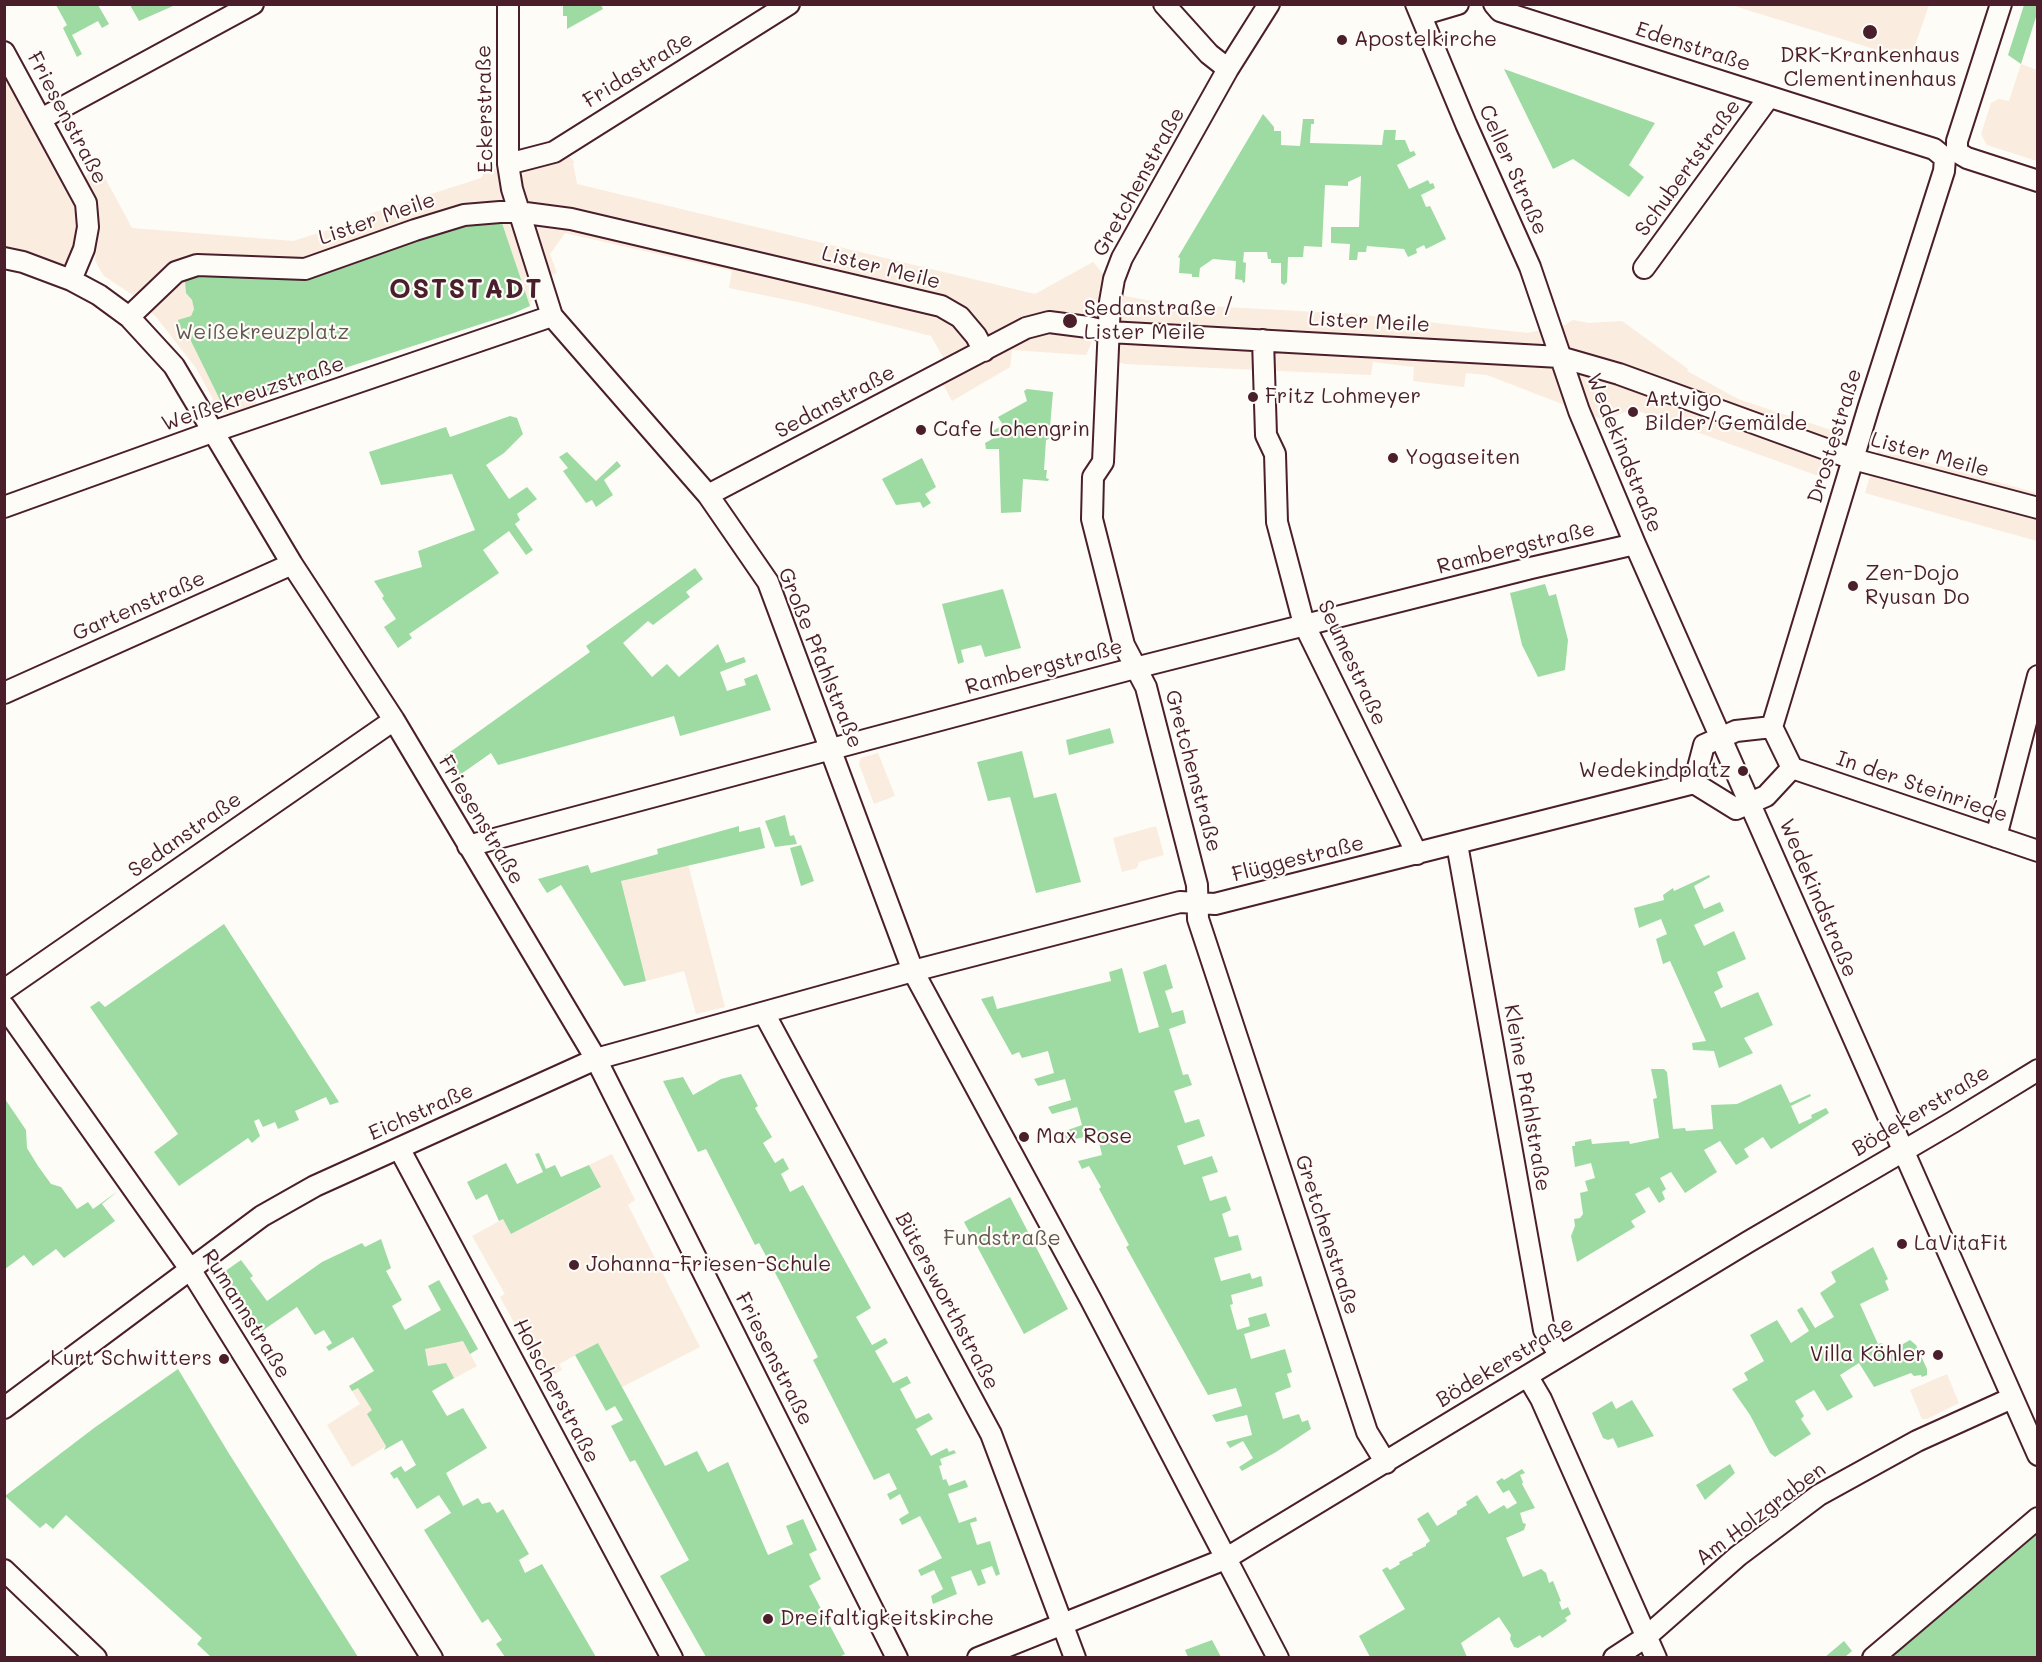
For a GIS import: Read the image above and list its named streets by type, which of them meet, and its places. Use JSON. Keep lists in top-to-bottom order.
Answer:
{
  "streets": {
    "street": [
      "Edenstraße",
      "Fridastraße",
      "Eckerstraße",
      "Friesenstraße",
      "Schubertstraße",
      "Celler Straße",
      "Gretchenstraße",
      "Lister Meile",
      "Weißekreuzstraße",
      "Sedanstraße",
      "Drostestraße",
      "Wedekindstraße",
      "Rambergstraße",
      "Gartenstraße",
      "Große Pfahlstraße",
      "Seumestraße",
      "In der Steinriede",
      "Flüggestraße",
      "Kleine Pfahlstraße",
      "Bödekerstraße",
      "Eichstraße",
      "Bütersworthstraße",
      "Rumannstraße",
      "Holscherstraße",
      "Am Holzgraben"
    ]
  },
  "crossings": [
    ["Edenstraße", "Schubertstraße"],
    ["Edenstraße", "Drostestraße"],
    ["Fridastraße", "Eckerstraße"],
    ["Eckerstraße", "Lister Meile"],
    ["Eckerstraße", "Große Pfahlstraße"],
    ["Friesenstraße", "Lister Meile"],
    ["Friesenstraße", "Weißekreuzstraße"],
    ["Friesenstraße", "Sedanstraße"],
    ["Friesenstraße", "Rambergstraße"],
    ["Friesenstraße", "Gartenstraße"],
    ["Friesenstraße", "Eichstraße"],
    ["Celler Straße", "Lister Meile"],
    ["Celler Straße", "Wedekindstraße"],
    ["Gretchenstraße", "Lister Meile"],
    ["Gretchenstraße", "Rambergstraße"],
    ["Gretchenstraße", "Flüggestraße"],
    ["Gretchenstraße", "Bödekerstraße"],
    ["Lister Meile", "Sedanstraße"],
    ["Lister Meile", "Drostestraße"],
    ["Lister Meile", "Wedekindstraße"],
    ["Lister Meile", "Große Pfahlstraße"],
    ["Lister Meile", "Seumestraße"],
    ["Weißekreuzstraße", "Große Pfahlstraße"],
    ["Sedanstraße", "Große Pfahlstraße"],
    ["Wedekindstraße", "Rambergstraße"],
    ["Wedekindstraße", "Bödekerstraße"],
    ["Wedekindstraße", "Am Holzgraben"],
    ["Rambergstraße", "Große Pfahlstraße"],
    ["Rambergstraße", "Seumestraße"],
    ["Große Pfahlstraße", "Flüggestraße"],
    ["Große Pfahlstraße", "Eichstraße"],
    ["Seumestraße", "Flüggestraße"],
    ["Flüggestraße", "Kleine Pfahlstraße"],
    ["Flüggestraße", "Eichstraße"],
    ["Kleine Pfahlstraße", "Bödekerstraße"],
    ["Bödekerstraße", "Bütersworthstraße"],
    ["Eichstraße", "Bütersworthstraße"],
    ["Eichstraße", "Rumannstraße"],
    ["Eichstraße", "Holscherstraße"]
  ],
  "districts": ["OSTSTADT"],
  "parks": ["Weißekreuzplatz", "Fundstraße"],
  "places": [
    "DRK-Krankenhaus Clementinenhaus",
    "Apostelkirche",
    "Sedanstraße / Lister Meile",
    "Fritz Lohmeyer",
    "Artvigo Bilder/Gemälde",
    "Cafe Lohengrin",
    "Yogaseiten",
    "Zen-Dojo Ryusan Do",
    "Wedekindplatz",
    "Max Rose",
    "LaVitaFit",
    "Johanna-Friesen-Schule",
    "Villa Köhler",
    "Kurt Schwitters",
    "Dreifaltigkeitskirche"
  ]
}
